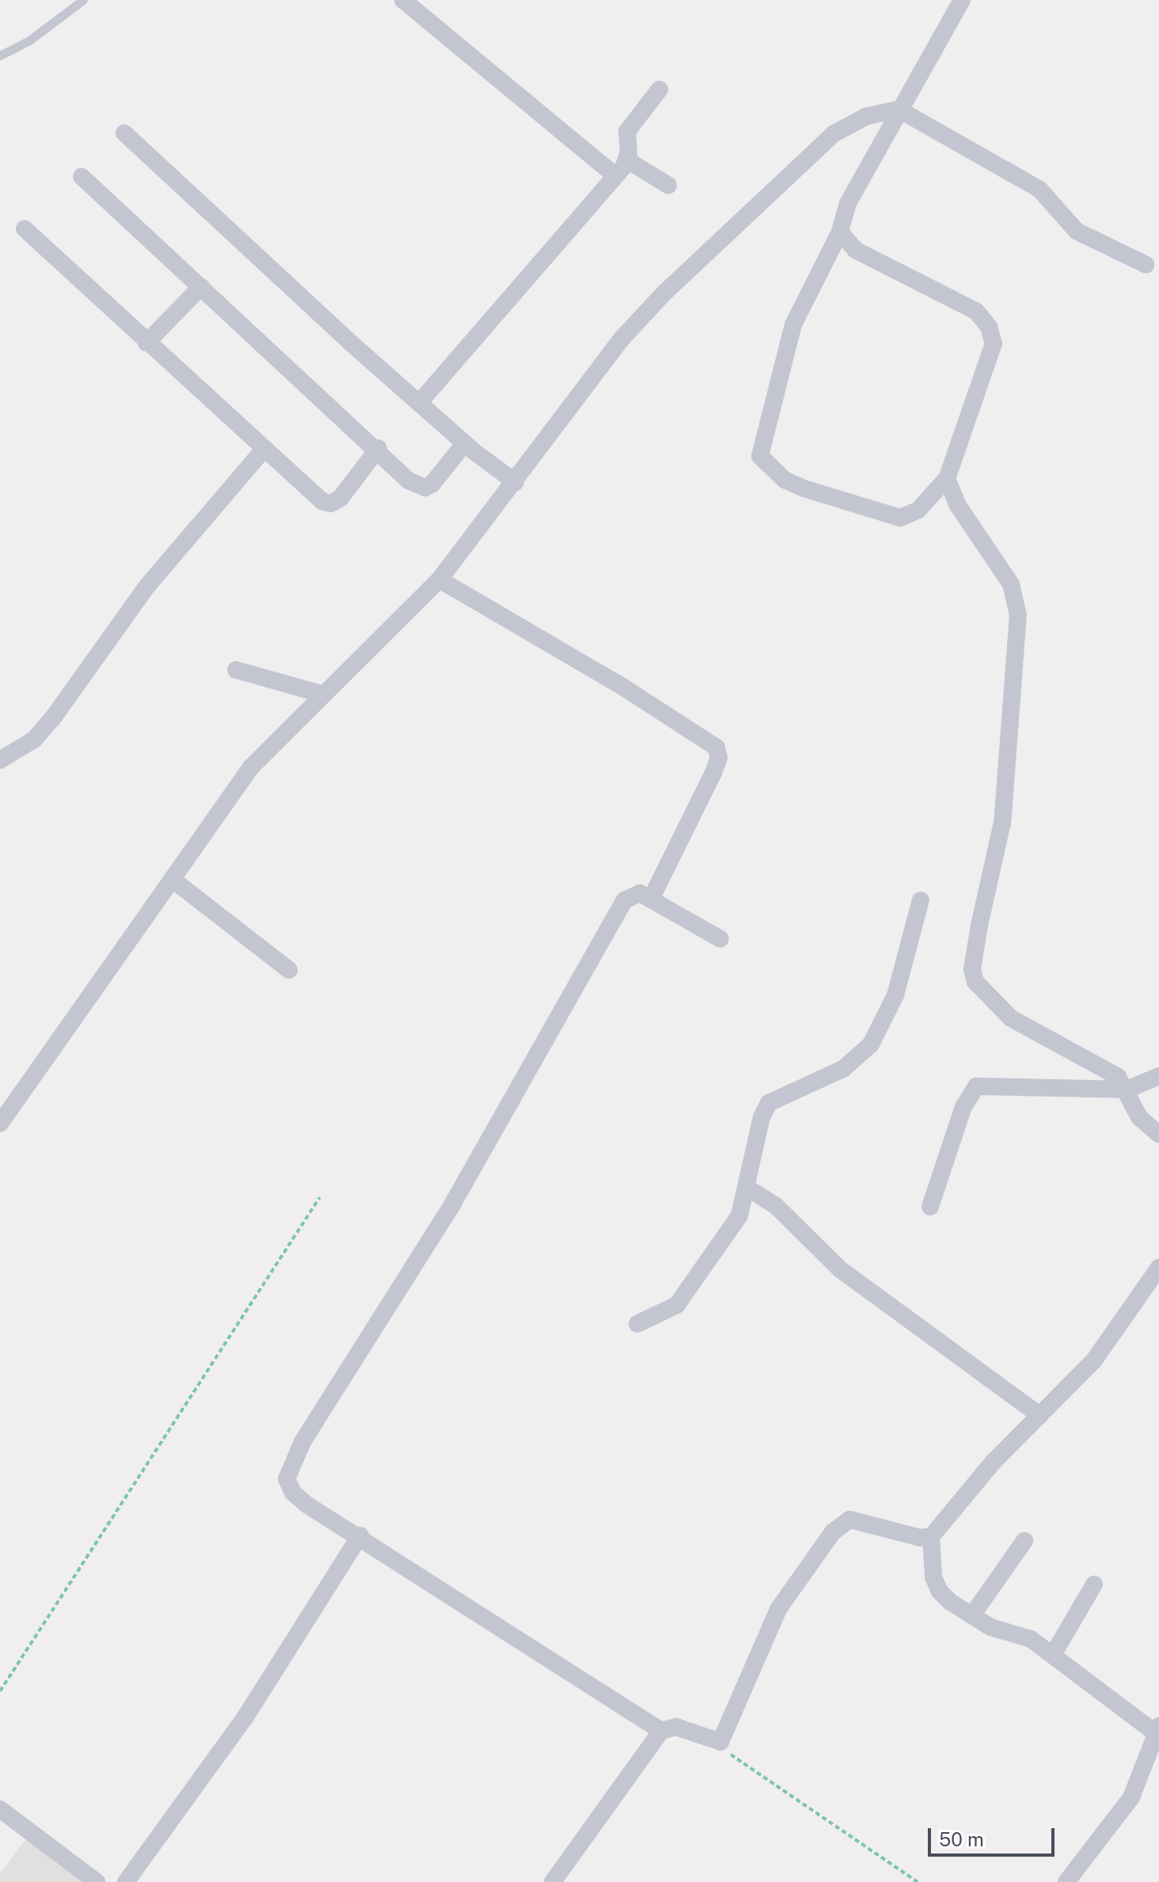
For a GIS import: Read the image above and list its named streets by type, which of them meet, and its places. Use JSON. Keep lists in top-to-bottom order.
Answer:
{
  "scale_bar": "50 m"
}
